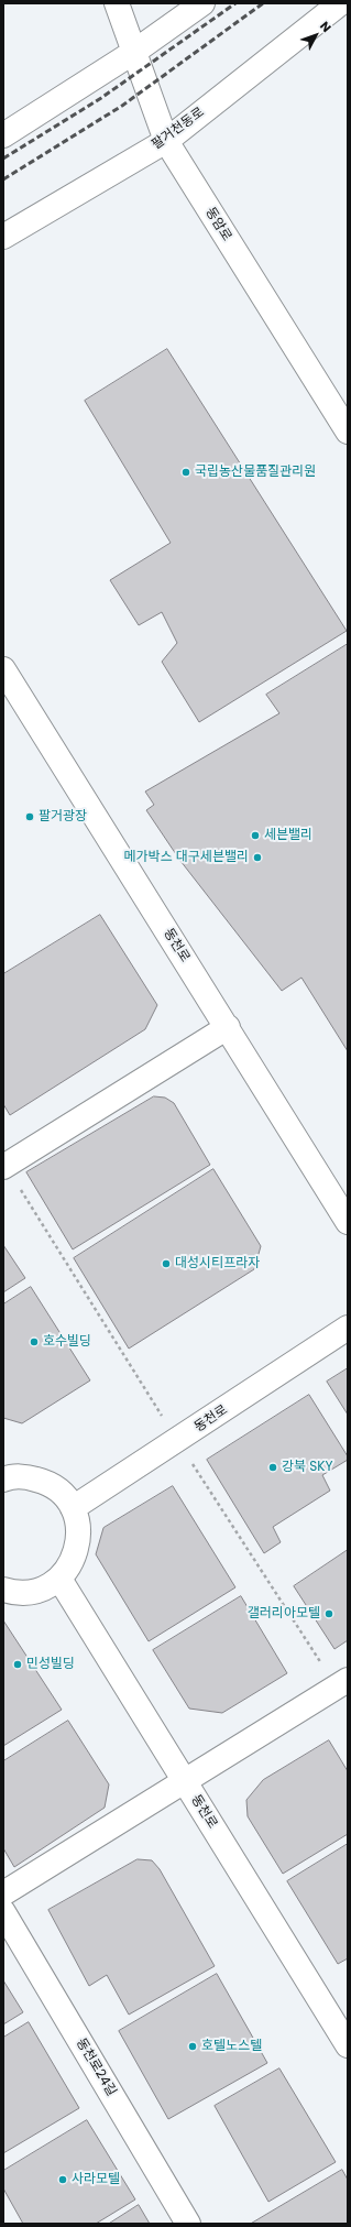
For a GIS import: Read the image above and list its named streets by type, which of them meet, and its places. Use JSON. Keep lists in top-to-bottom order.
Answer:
{
  "streets": {
    "street": [
      "팔거천동로",
      "동암로",
      "동천로",
      "동천로24길"
    ]
  },
  "crossings": [
    ["팔거천동로", "동암로"]
  ],
  "places": [
    "국립농산물품질관리원",
    "팔거광장",
    "세븐밸리",
    "메가박스 대구세븐밸리",
    "대성시티프라자",
    "호수빌딩",
    "강북 SKY",
    "갤러리아모텔",
    "민성빌딩",
    "호텔노스텔",
    "사라모텔"
  ],
  "north": "top right"
}
